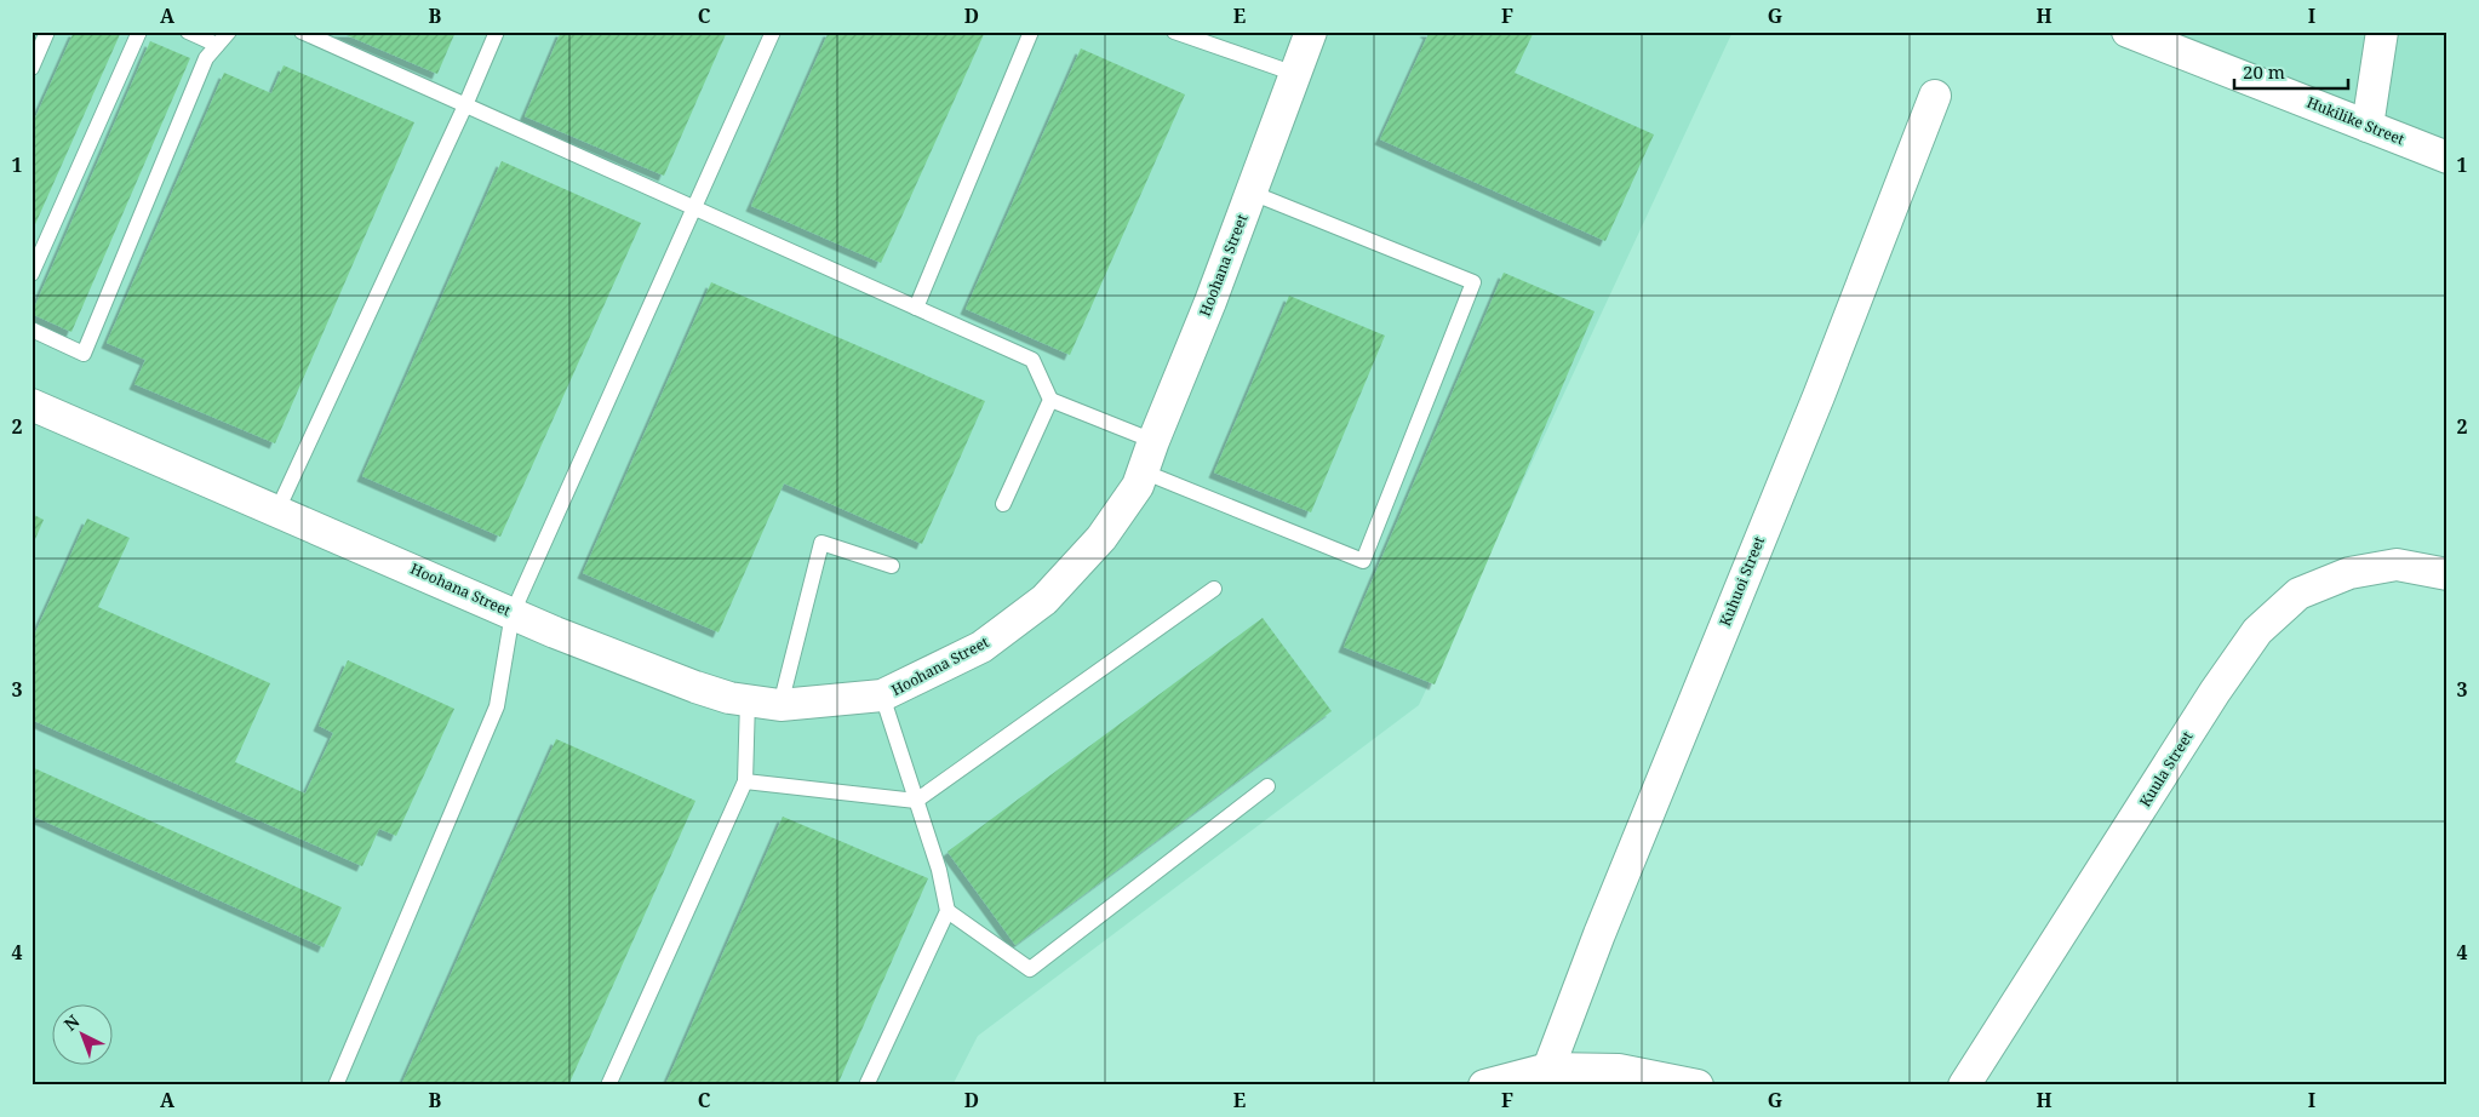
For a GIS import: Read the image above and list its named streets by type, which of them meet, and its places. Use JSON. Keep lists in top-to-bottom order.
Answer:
{
  "streets": {
    "street": [
      "Hukilike Street",
      "Hoohana Street",
      "Kuhuoi Street",
      "Kuula Street"
    ]
  },
  "scale_bar": "20 m",
  "north": "top left",
  "grid": {
    "columns": [
      "A",
      "B",
      "C",
      "D",
      "E",
      "F",
      "G",
      "H",
      "I"
    ],
    "rows": [
      "1",
      "2",
      "3",
      "4"
    ]
  }
}
